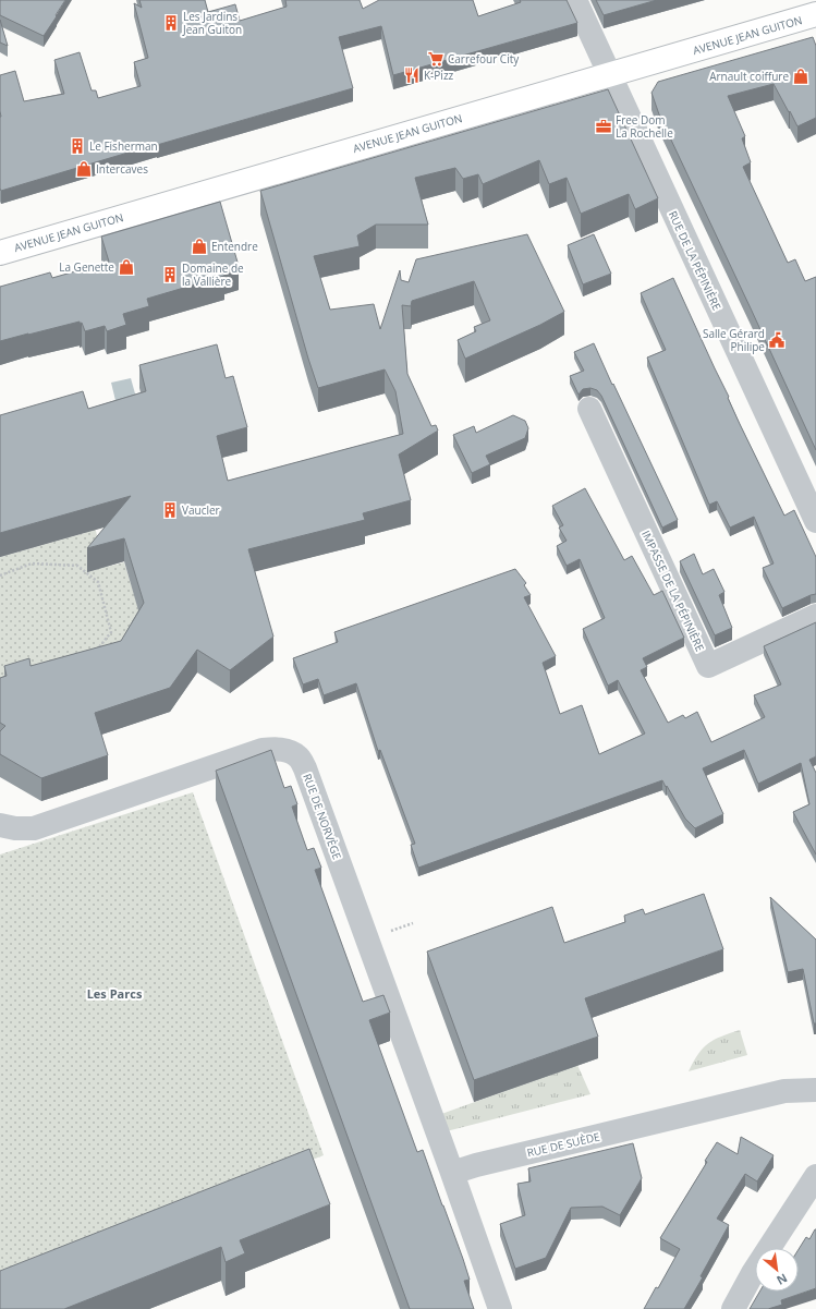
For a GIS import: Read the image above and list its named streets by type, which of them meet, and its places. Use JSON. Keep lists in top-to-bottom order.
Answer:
{
  "streets": {
    "main road": ["AVENUE JEAN GUITON"],
    "street": [
      "RUE DE LA PÉPINIÈRE",
      "IMPASSE DE LA PÉPINIÈRE",
      "RUE DE NORVÈGE",
      "RUE DE SUÈDE"
    ]
  },
  "crossings": [
    ["AVENUE JEAN GUITON", "RUE DE LA PÉPINIÈRE"],
    ["RUE DE NORVÈGE", "RUE DE SUÈDE"]
  ],
  "districts": ["Les Parcs"],
  "places": {
    "building": [
      "Les Jardins Jean Guiton",
      "Le Fisherman",
      "Domaine de la Vallière",
      "Vaucler"
    ],
    "supermarket": ["Carrefour City"],
    "restaurant": ["K-Pizz"],
    "shop": [
      "Arnault coiffure",
      "Intercaves",
      "Entendre",
      "La Genette"
    ],
    "office": ["Free Dom La Rochelle"],
    "public building": ["Salle Gérard Philipe"]
  },
  "north": "bottom right"
}
